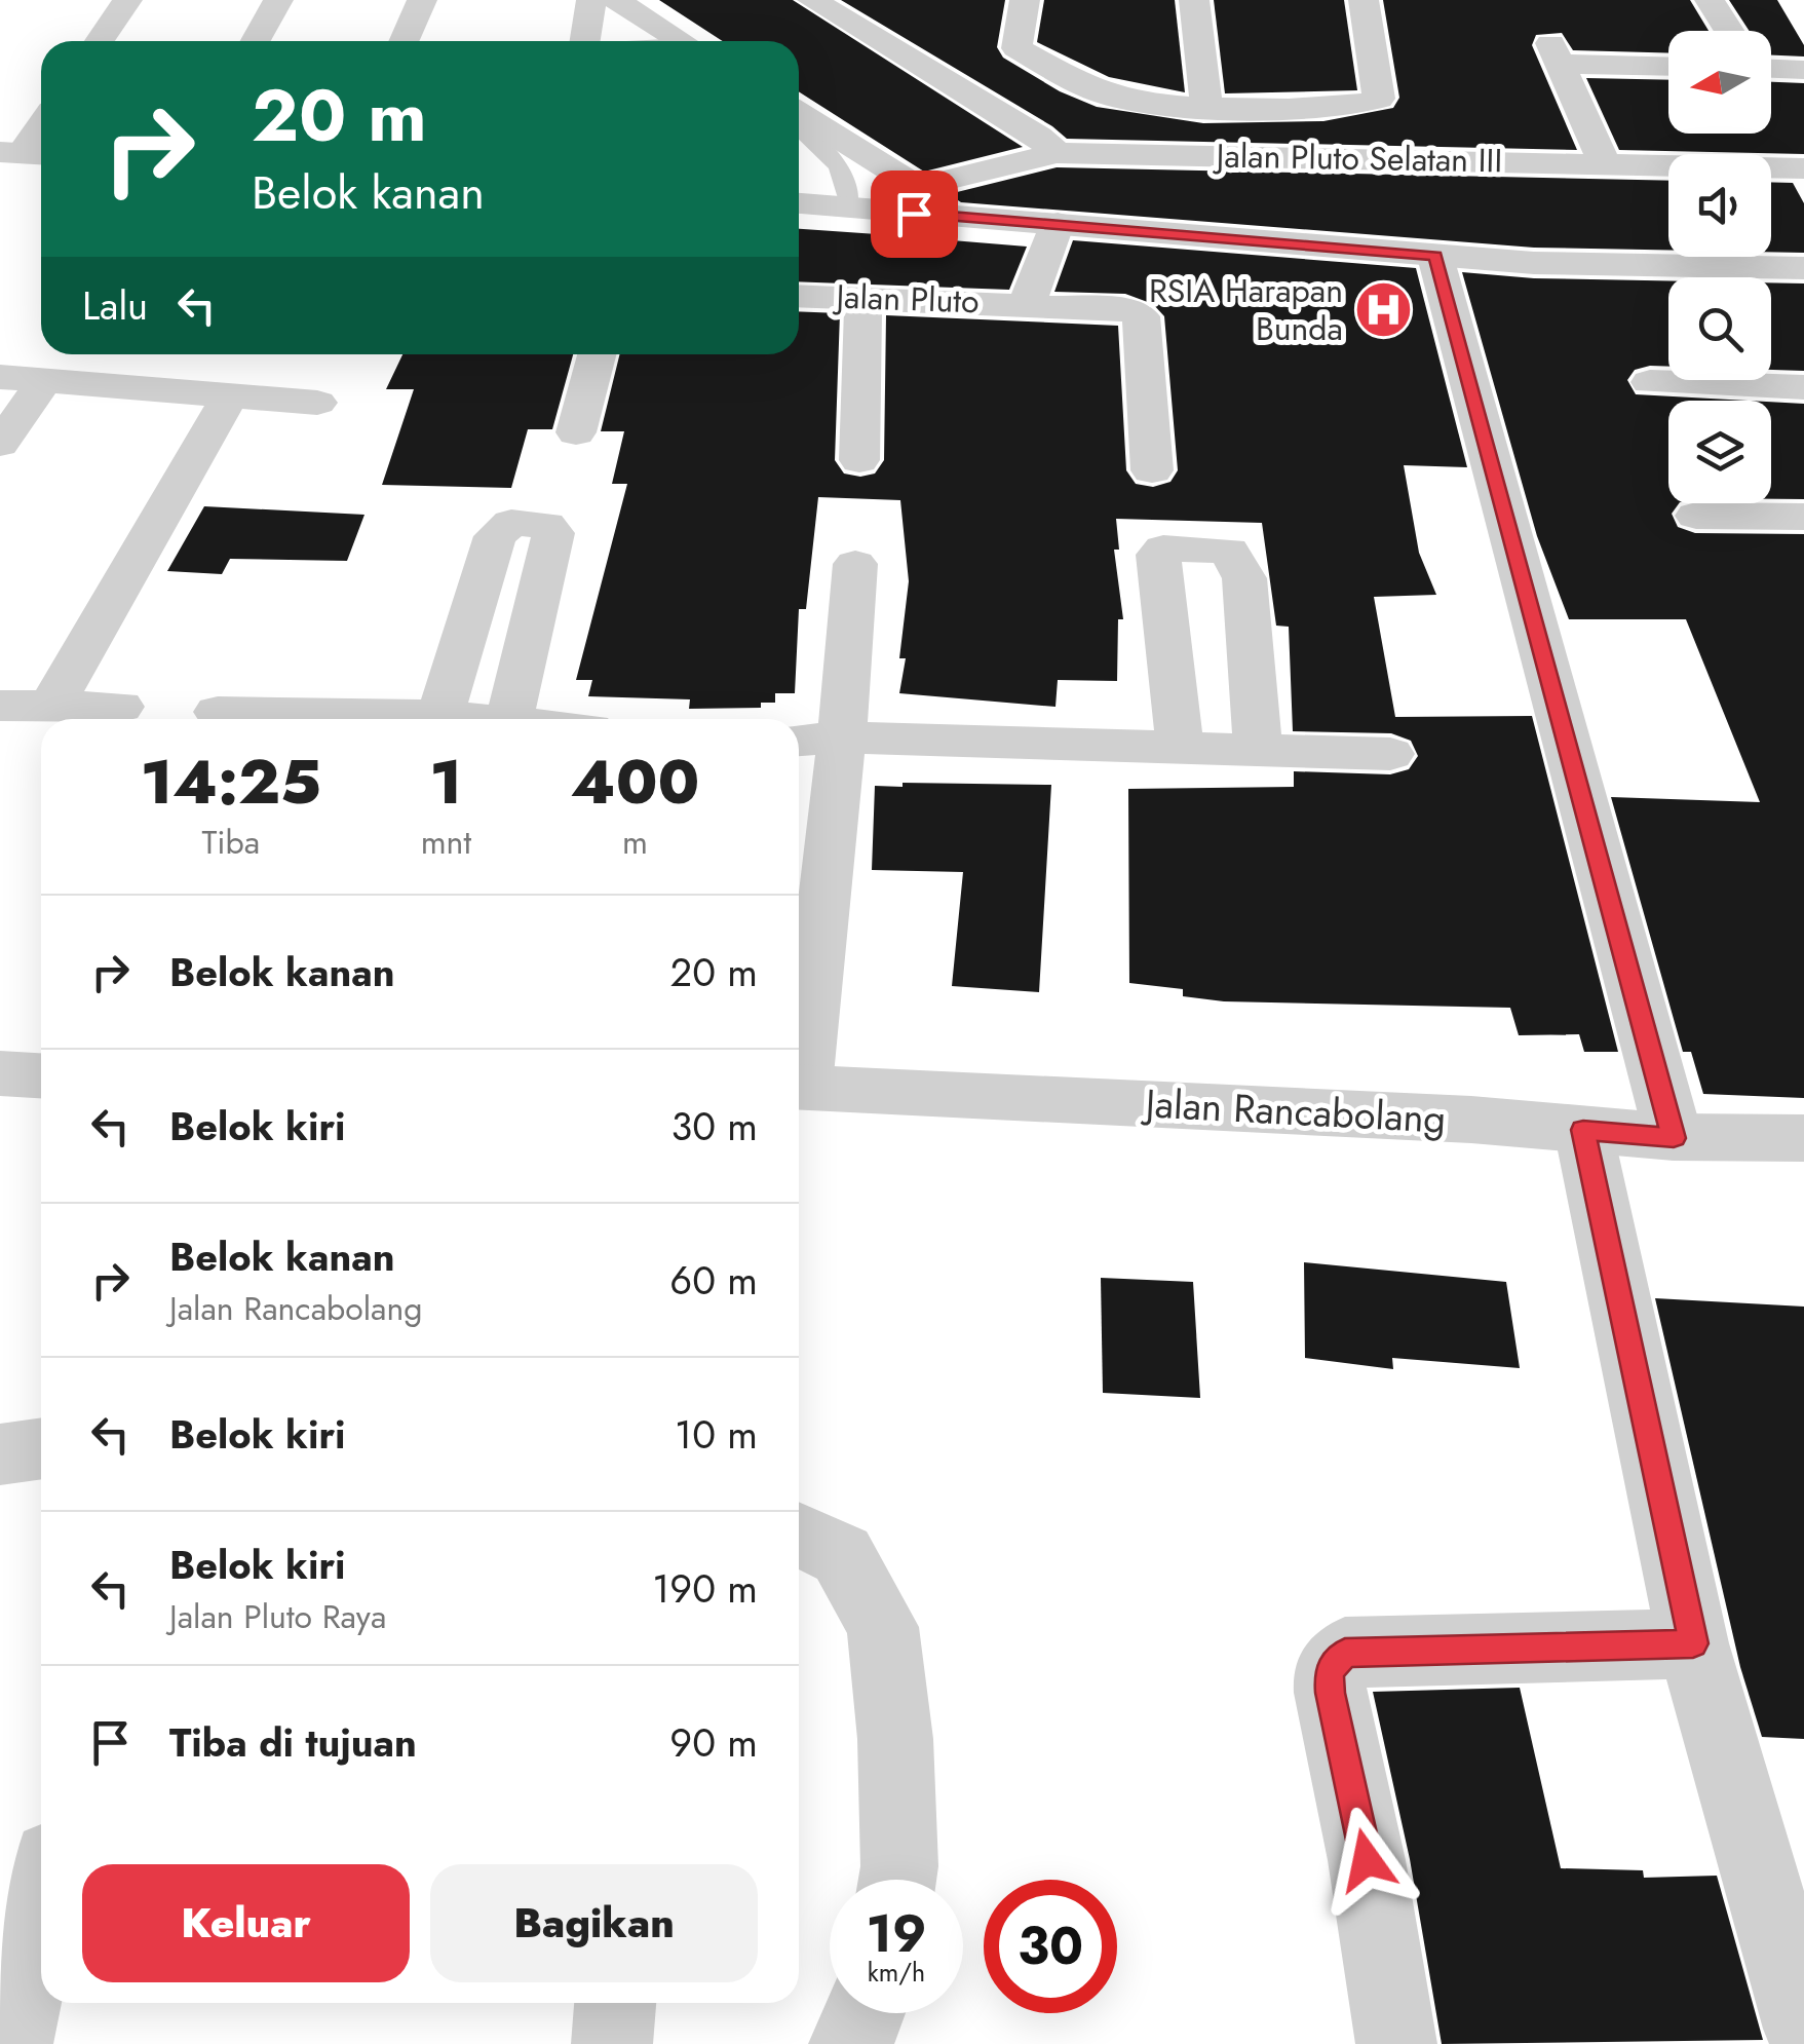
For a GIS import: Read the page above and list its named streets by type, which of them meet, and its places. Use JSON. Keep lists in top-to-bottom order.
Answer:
{
  "streets": {
    "street": ["Jalan Pluto Selatan III", "Jalan Pluto", "Jalan Rancabolang"]
  },
  "places": {
    "hospital": ["RSIA Harapan Bunda"]
  },
  "north": "left",
  "page": {
    "turn": ["20 m", "Belok kanan"],
    "then": "Lalu",
    "eta": [
      "14:25",
      "Tiba",
      "1",
      "mnt",
      "400",
      "m"
    ],
    "list": [
      {
        "name": "Belok kanan",
        "value": "20 m"
      },
      {
        "name": "Belok kiri",
        "value": "30 m"
      },
      {
        "name": "Belok kanan",
        "note": "Jalan Rancabolang",
        "value": "60 m"
      },
      {
        "name": "Belok kiri",
        "value": "10 m"
      },
      {
        "name": "Belok kiri",
        "note": "Jalan Pluto Raya",
        "value": "190 m"
      },
      {
        "name": "Tiba di tujuan",
        "value": "90 m"
      }
    ],
    "buttons": ["Keluar", "Bagikan"],
    "speed": "19 km/h",
    "limit": "30"
  }
}
